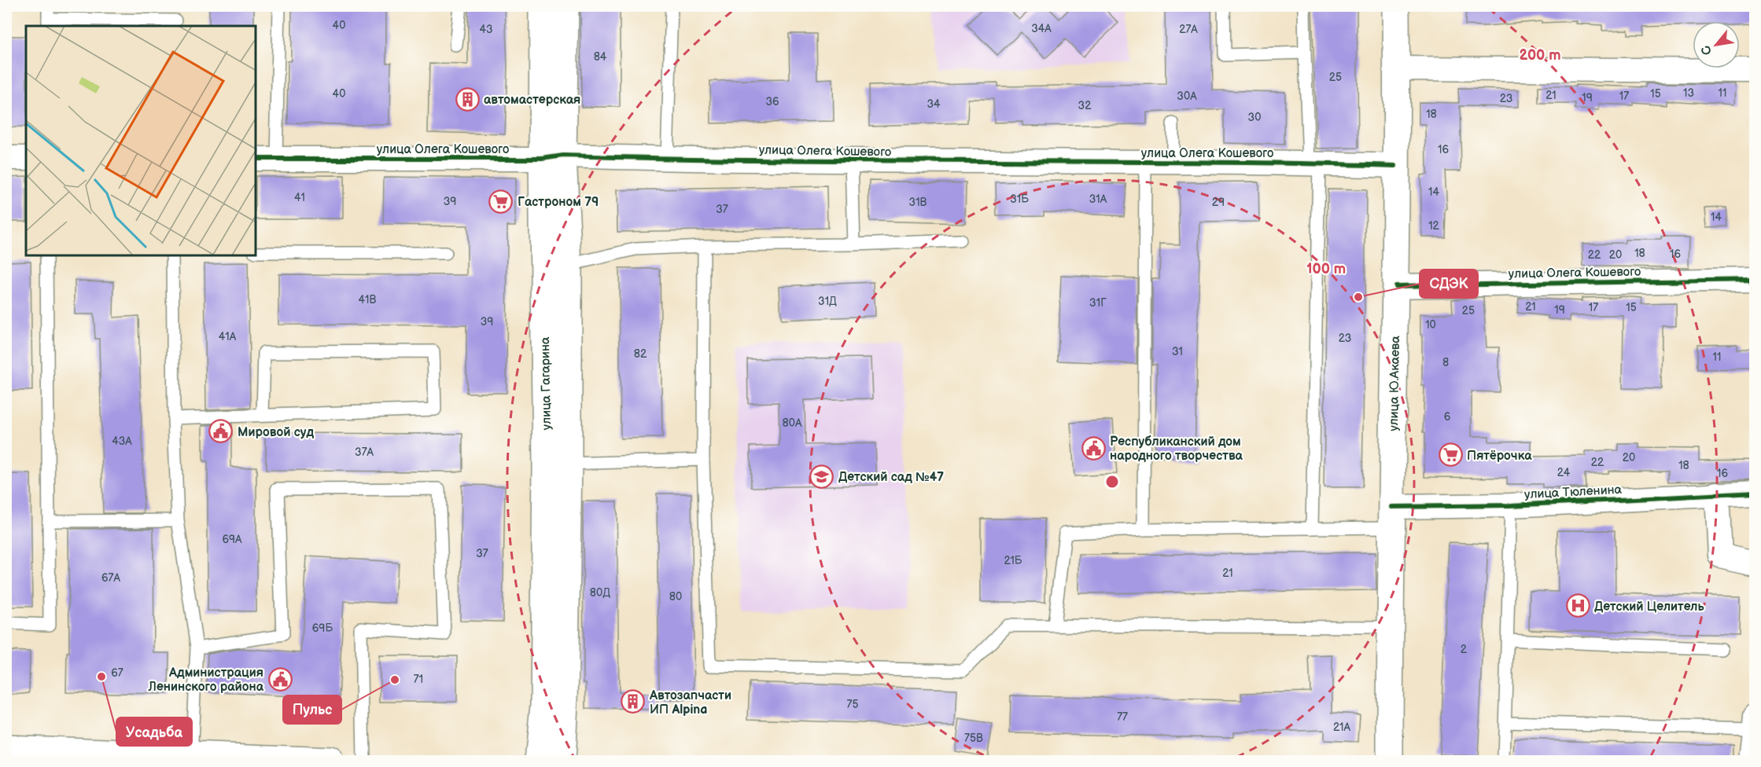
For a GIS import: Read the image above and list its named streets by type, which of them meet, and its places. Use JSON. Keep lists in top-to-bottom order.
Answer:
{
  "streets": {
    "main road": ["улица Гагарина", "улица Ю.Акаева"],
    "street": ["улица Олега Кошевого", "улица Тюленина"]
  },
  "crossings": [
    ["улица Олега Кошевого", "улица Гагарина"],
    ["улица Олега Кошевого", "улица Ю.Акаева"],
    ["улица Ю.Акаева", "улица Тюленина"]
  ],
  "places": {
    "building": ["автомастерская", "Автозапчасти ИП Alpina"],
    "supermarket": ["Гастроном 79", "Пятёрочка"],
    "other": ["СДЭК", "Усадьба", "Пульс"],
    "public building": ["Мировой суд", "Республиканский дом народного творчества", "Администрация Ленинского района"],
    "school or university": ["Детский сад №47"],
    "hospital": ["Детский Целитель"]
  },
  "house_numbers": [
    "40",
    "34А",
    "43",
    "27А",
    "84",
    "25",
    "13",
    "11",
    "40",
    "15",
    "21",
    "30А",
    "17",
    "19",
    "23",
    "36",
    "34",
    "32",
    "18",
    "30",
    "16",
    "14",
    "41",
    "31Б",
    "31А",
    "39",
    "31В",
    "29",
    "37",
    "14",
    "12",
    "18",
    "16",
    "22",
    "20",
    "41В",
    "31Д",
    "31Г",
    "21",
    "17",
    "15",
    "19",
    "25",
    "39",
    "10",
    "41А",
    "23",
    "31",
    "82",
    "11",
    "8",
    "6",
    "80А",
    "43А",
    "37А",
    "20",
    "22",
    "18",
    "24",
    "16",
    "69А",
    "37",
    "21Б",
    "21",
    "67А",
    "80Д",
    "80",
    "69Б",
    "2",
    "67",
    "71",
    "75",
    "77",
    "21А",
    "75В"
  ],
  "north": "bottom left",
  "rings": ["200 m", "100 m"]
}
